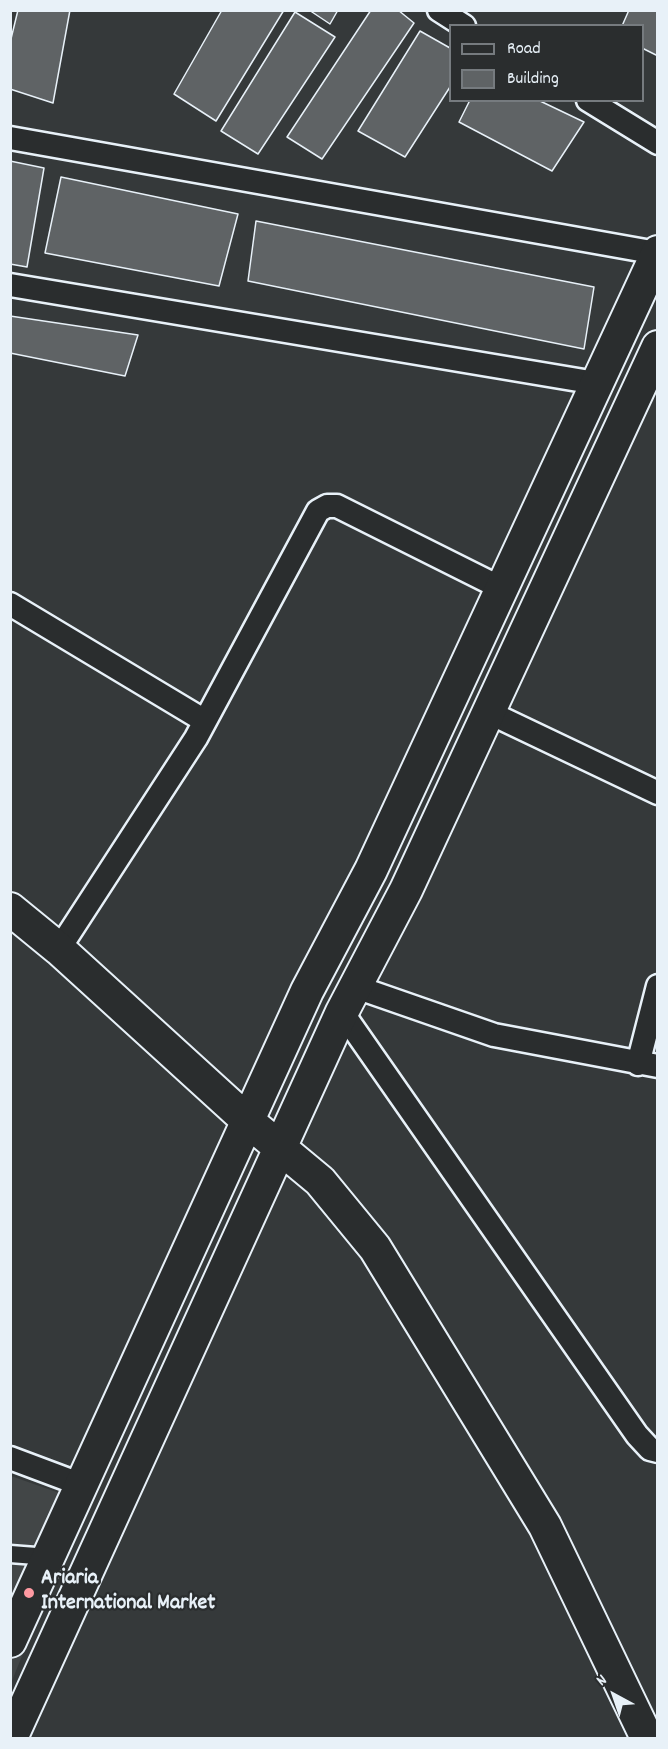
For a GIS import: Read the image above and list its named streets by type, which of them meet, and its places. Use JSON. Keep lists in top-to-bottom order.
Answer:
{
  "places": ["Ariaria International Market"],
  "legend": ["Road", "Building"],
  "north": "top left"
}
